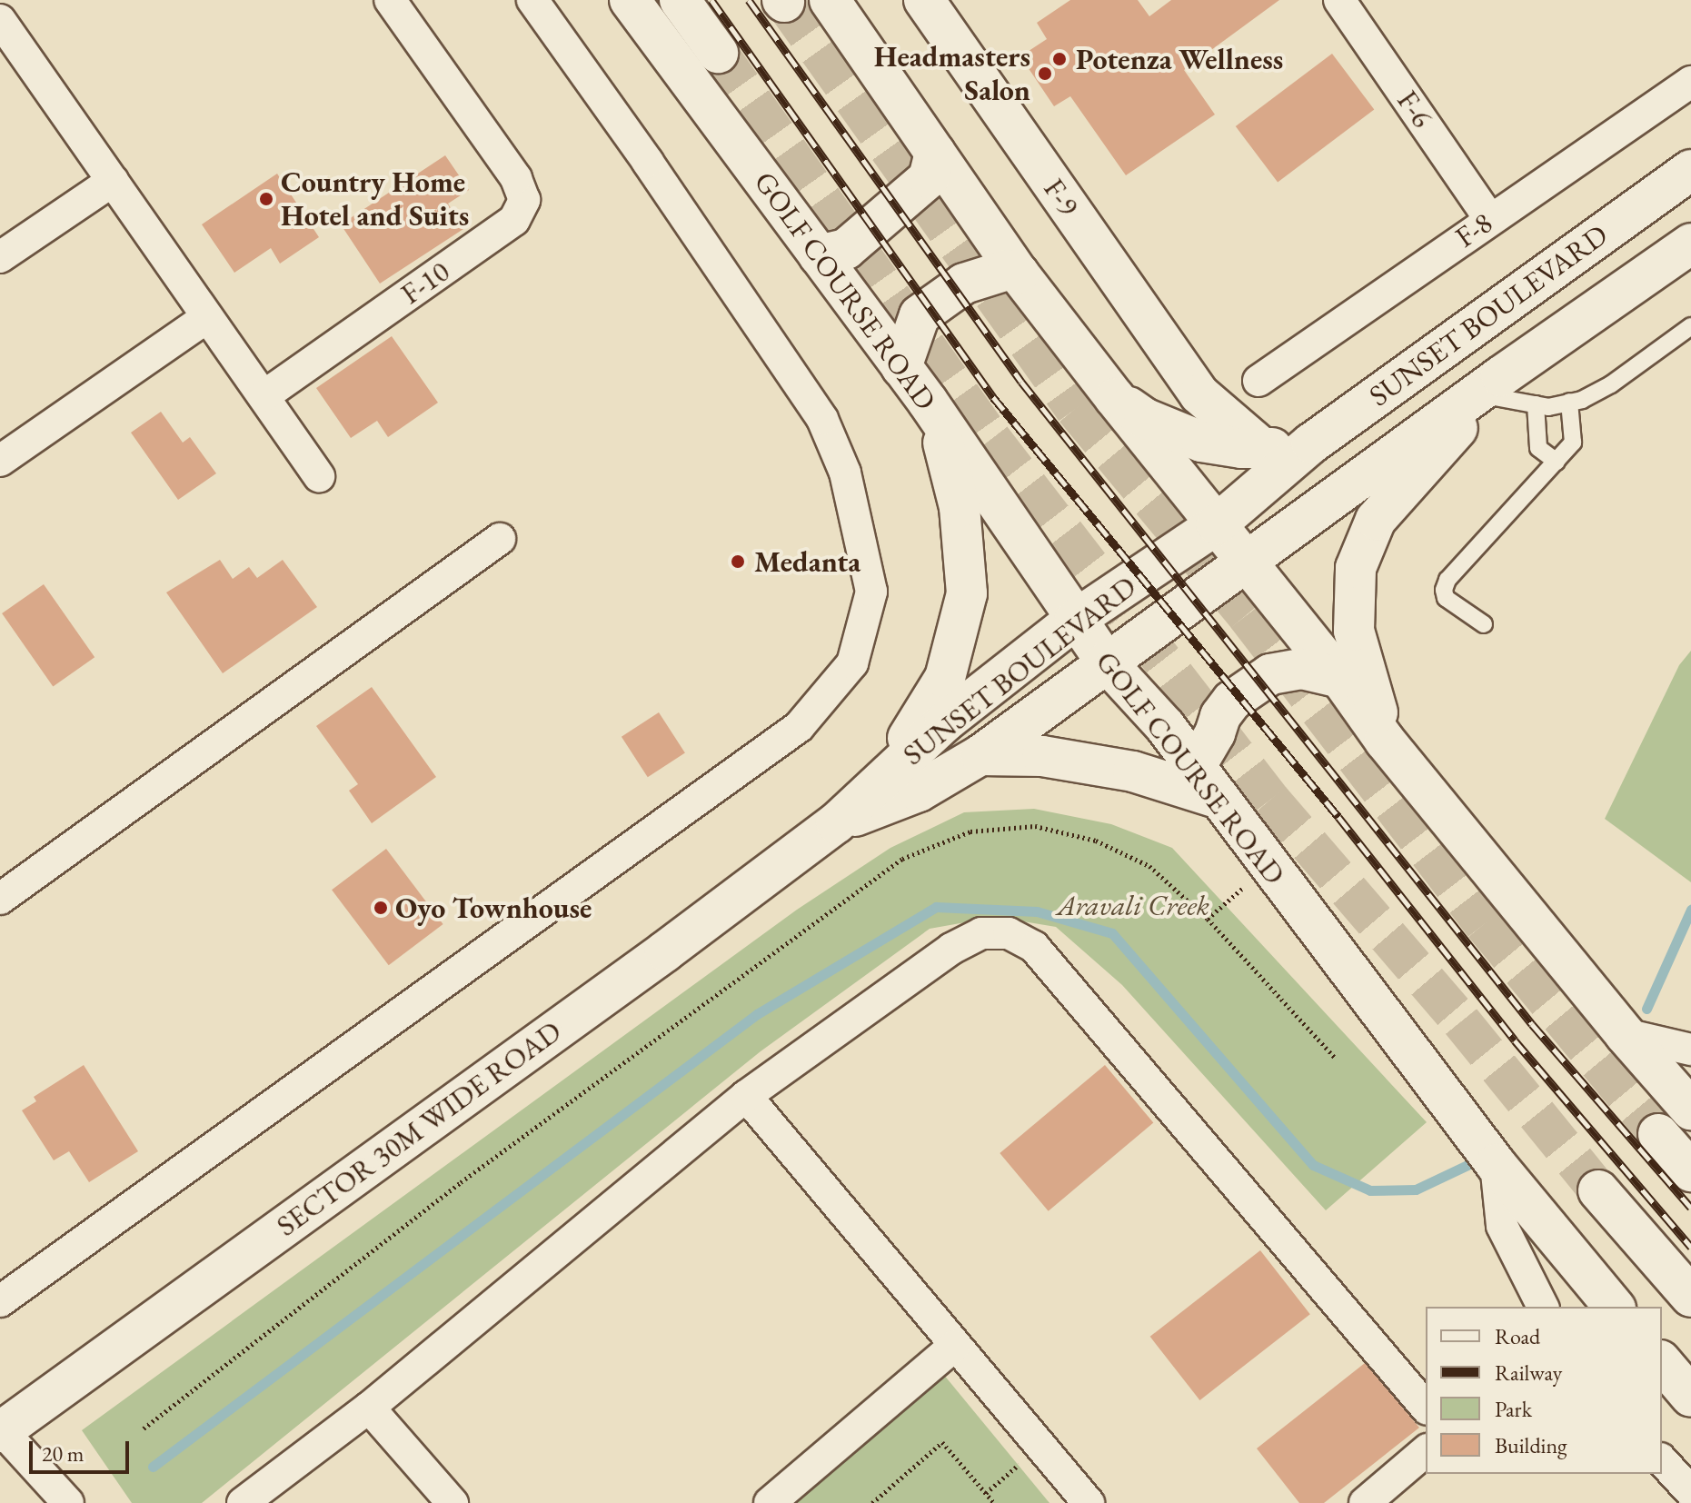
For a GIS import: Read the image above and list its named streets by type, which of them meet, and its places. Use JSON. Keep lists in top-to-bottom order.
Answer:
{
  "streets": {
    "main road": [
      "F-9",
      "GOLF COURSE ROAD",
      "SUNSET BOULEVARD",
      "SECTOR 30M WIDE ROAD"
    ],
    "street": ["F-6", "F-8", "F-10"]
  },
  "crossings": [
    ["F-6", "F-8"],
    ["GOLF COURSE ROAD", "SUNSET BOULEVARD"],
    ["SUNSET BOULEVARD", "SECTOR 30M WIDE ROAD"]
  ],
  "parks": ["Aravali Creek"],
  "places": [
    "Potenza Wellness",
    "Headmasters Salon",
    "Country Home Hotel and Suits",
    "Medanta",
    "Oyo Townhouse"
  ],
  "legend": [
    "Road",
    "Railway",
    "Park",
    "Building"
  ],
  "scale_bar": "20 m"
}
